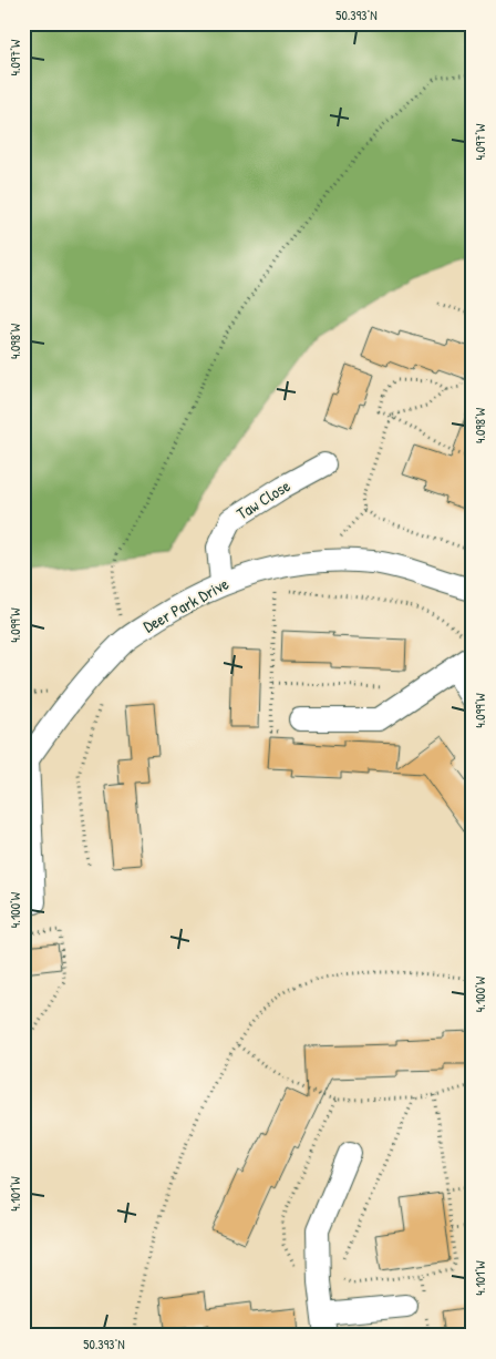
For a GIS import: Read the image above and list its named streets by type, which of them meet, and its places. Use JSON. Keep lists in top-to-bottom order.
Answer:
{
  "streets": {
    "street": ["Taw Close", "Deer Park Drive"]
  },
  "crossings": [
    ["Taw Close", "Deer Park Drive"]
  ],
  "coordinates": [
    "50.393°N",
    "4.097°W",
    "4.098°W",
    "4.099°W",
    "4.100°W",
    "4.101°W"
  ]
}
